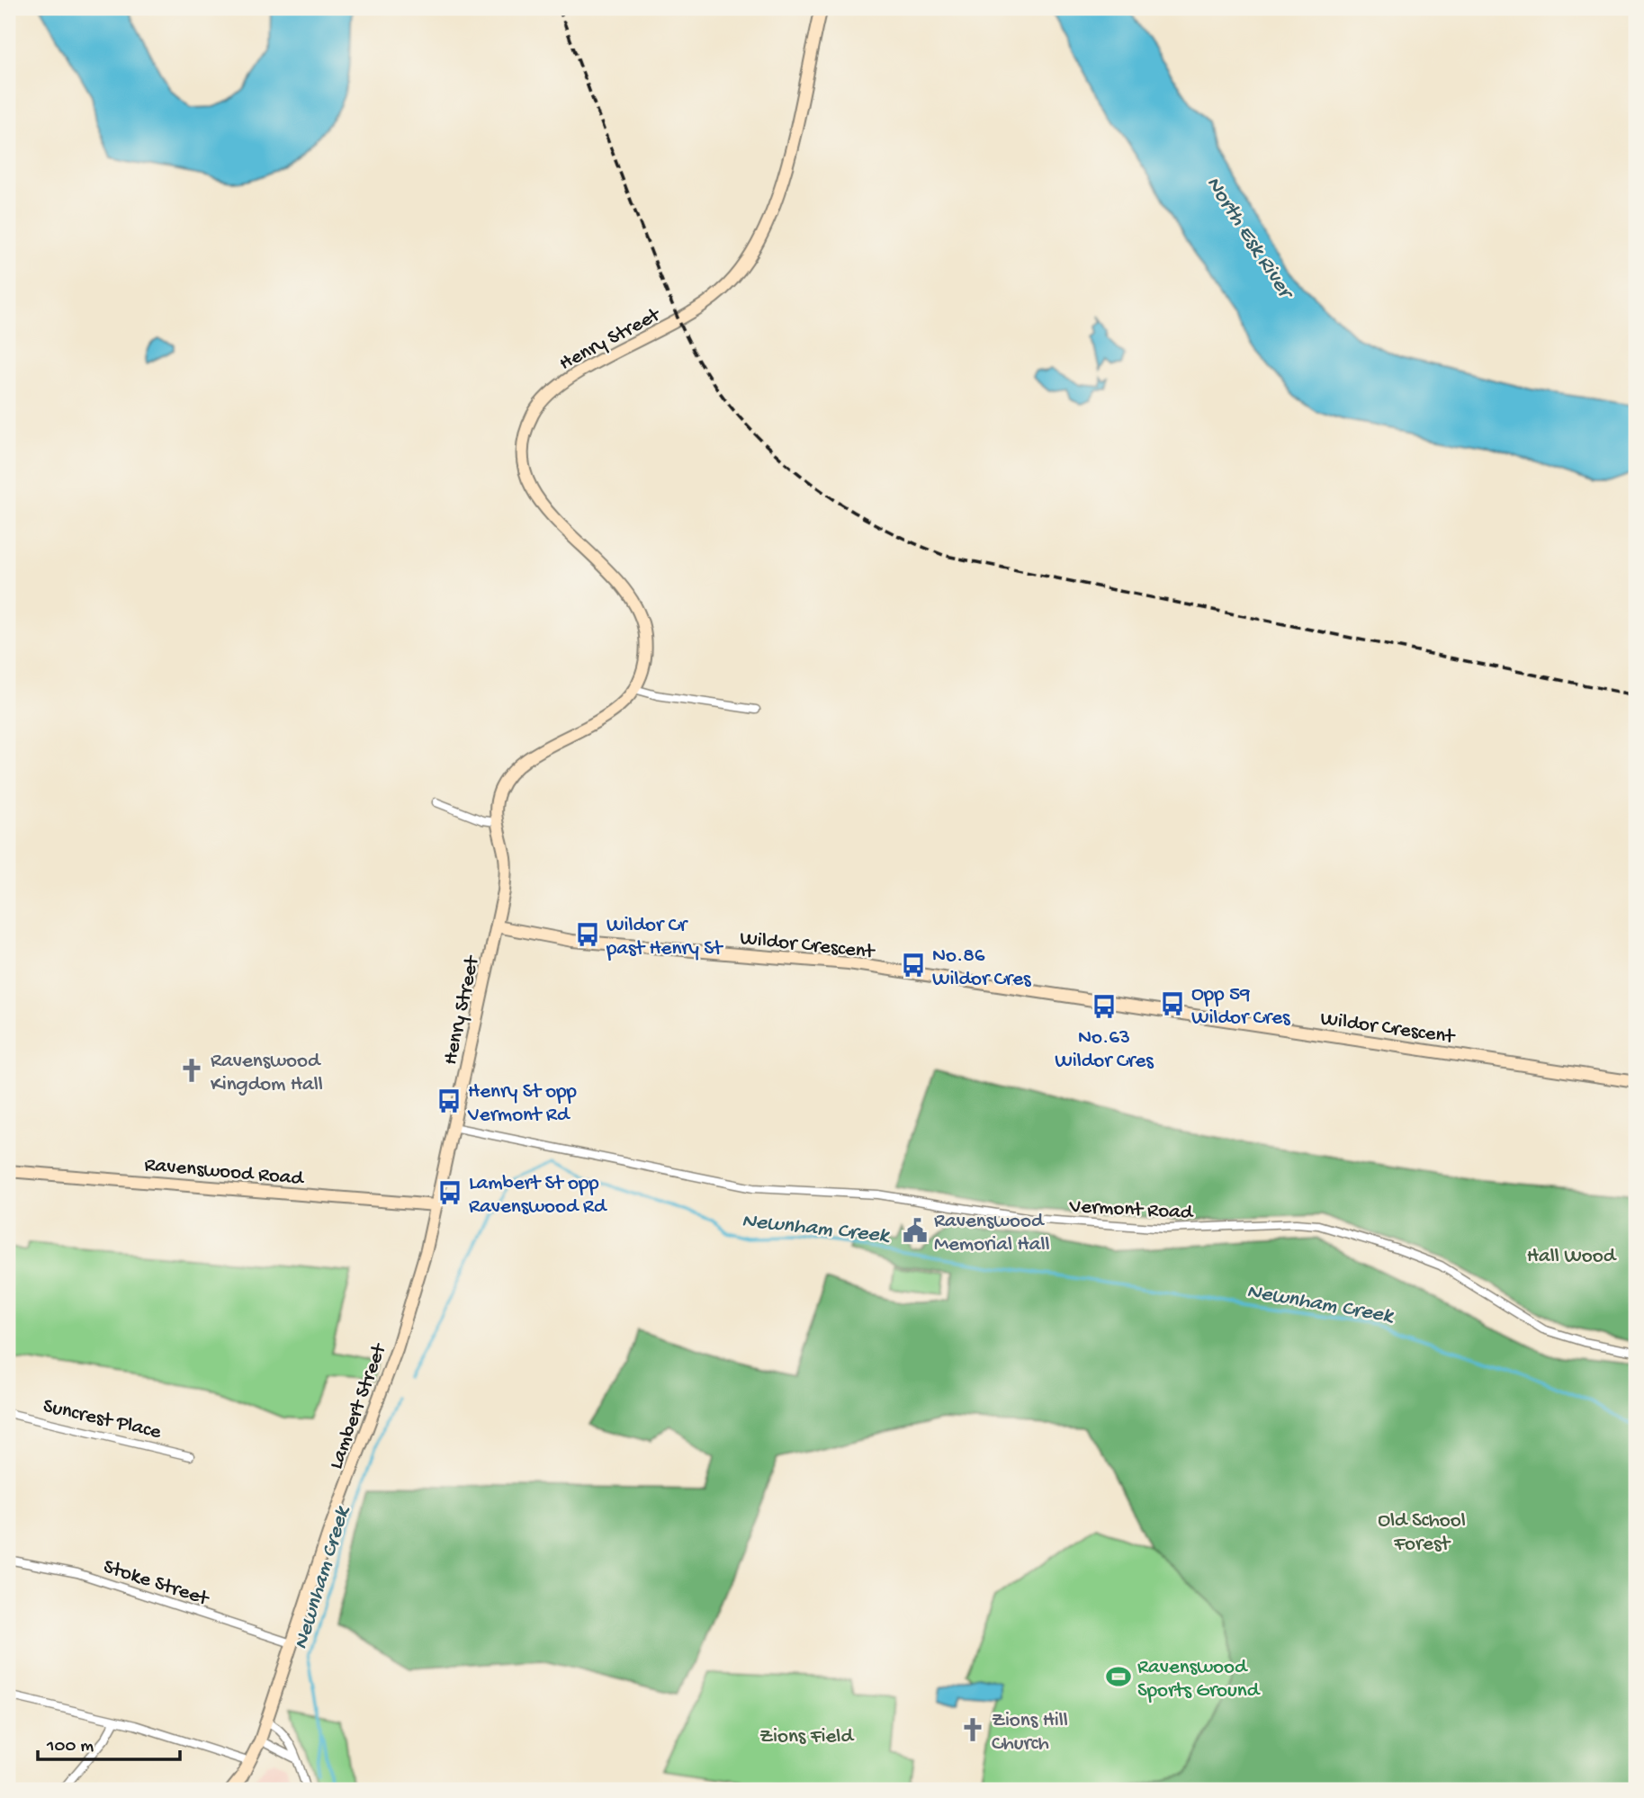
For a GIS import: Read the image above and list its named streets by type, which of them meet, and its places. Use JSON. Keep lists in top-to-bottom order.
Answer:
{
  "streets": {
    "street": [
      "Henry Street",
      "Wildor Crescent",
      "Ravenswood Road",
      "Vermont Road",
      "Lambert Street",
      "Suncrest Place",
      "Stoke Street"
    ]
  },
  "crossings": [
    ["Henry Street", "Wildor Crescent"],
    ["Henry Street", "Ravenswood Road"],
    ["Henry Street", "Vermont Road"],
    ["Henry Street", "Lambert Street"],
    ["Ravenswood Road", "Lambert Street"],
    ["Lambert Street", "Stoke Street"]
  ],
  "water": ["North Esk River", "Newnham Creek"],
  "parks": ["Hall Wood", "Old School Forest", "Zions Field"],
  "places": {
    "bus stop": [
      "Wildor Cr past Henry St",
      "No.86 Wildor Cres",
      "Opp 59 Wildor Cres",
      "No.63 Wildor Cres",
      "Henry St opp Vermont Rd",
      "Lambert St opp Ravenswood Rd"
    ],
    "church": ["Ravenswood Kingdom Hall", "Zions Hill Church"],
    "public building": ["Ravenswood Memorial Hall"],
    "sports": ["Ravenswood Sports Ground"]
  },
  "scale_bar": "100 m"
}
